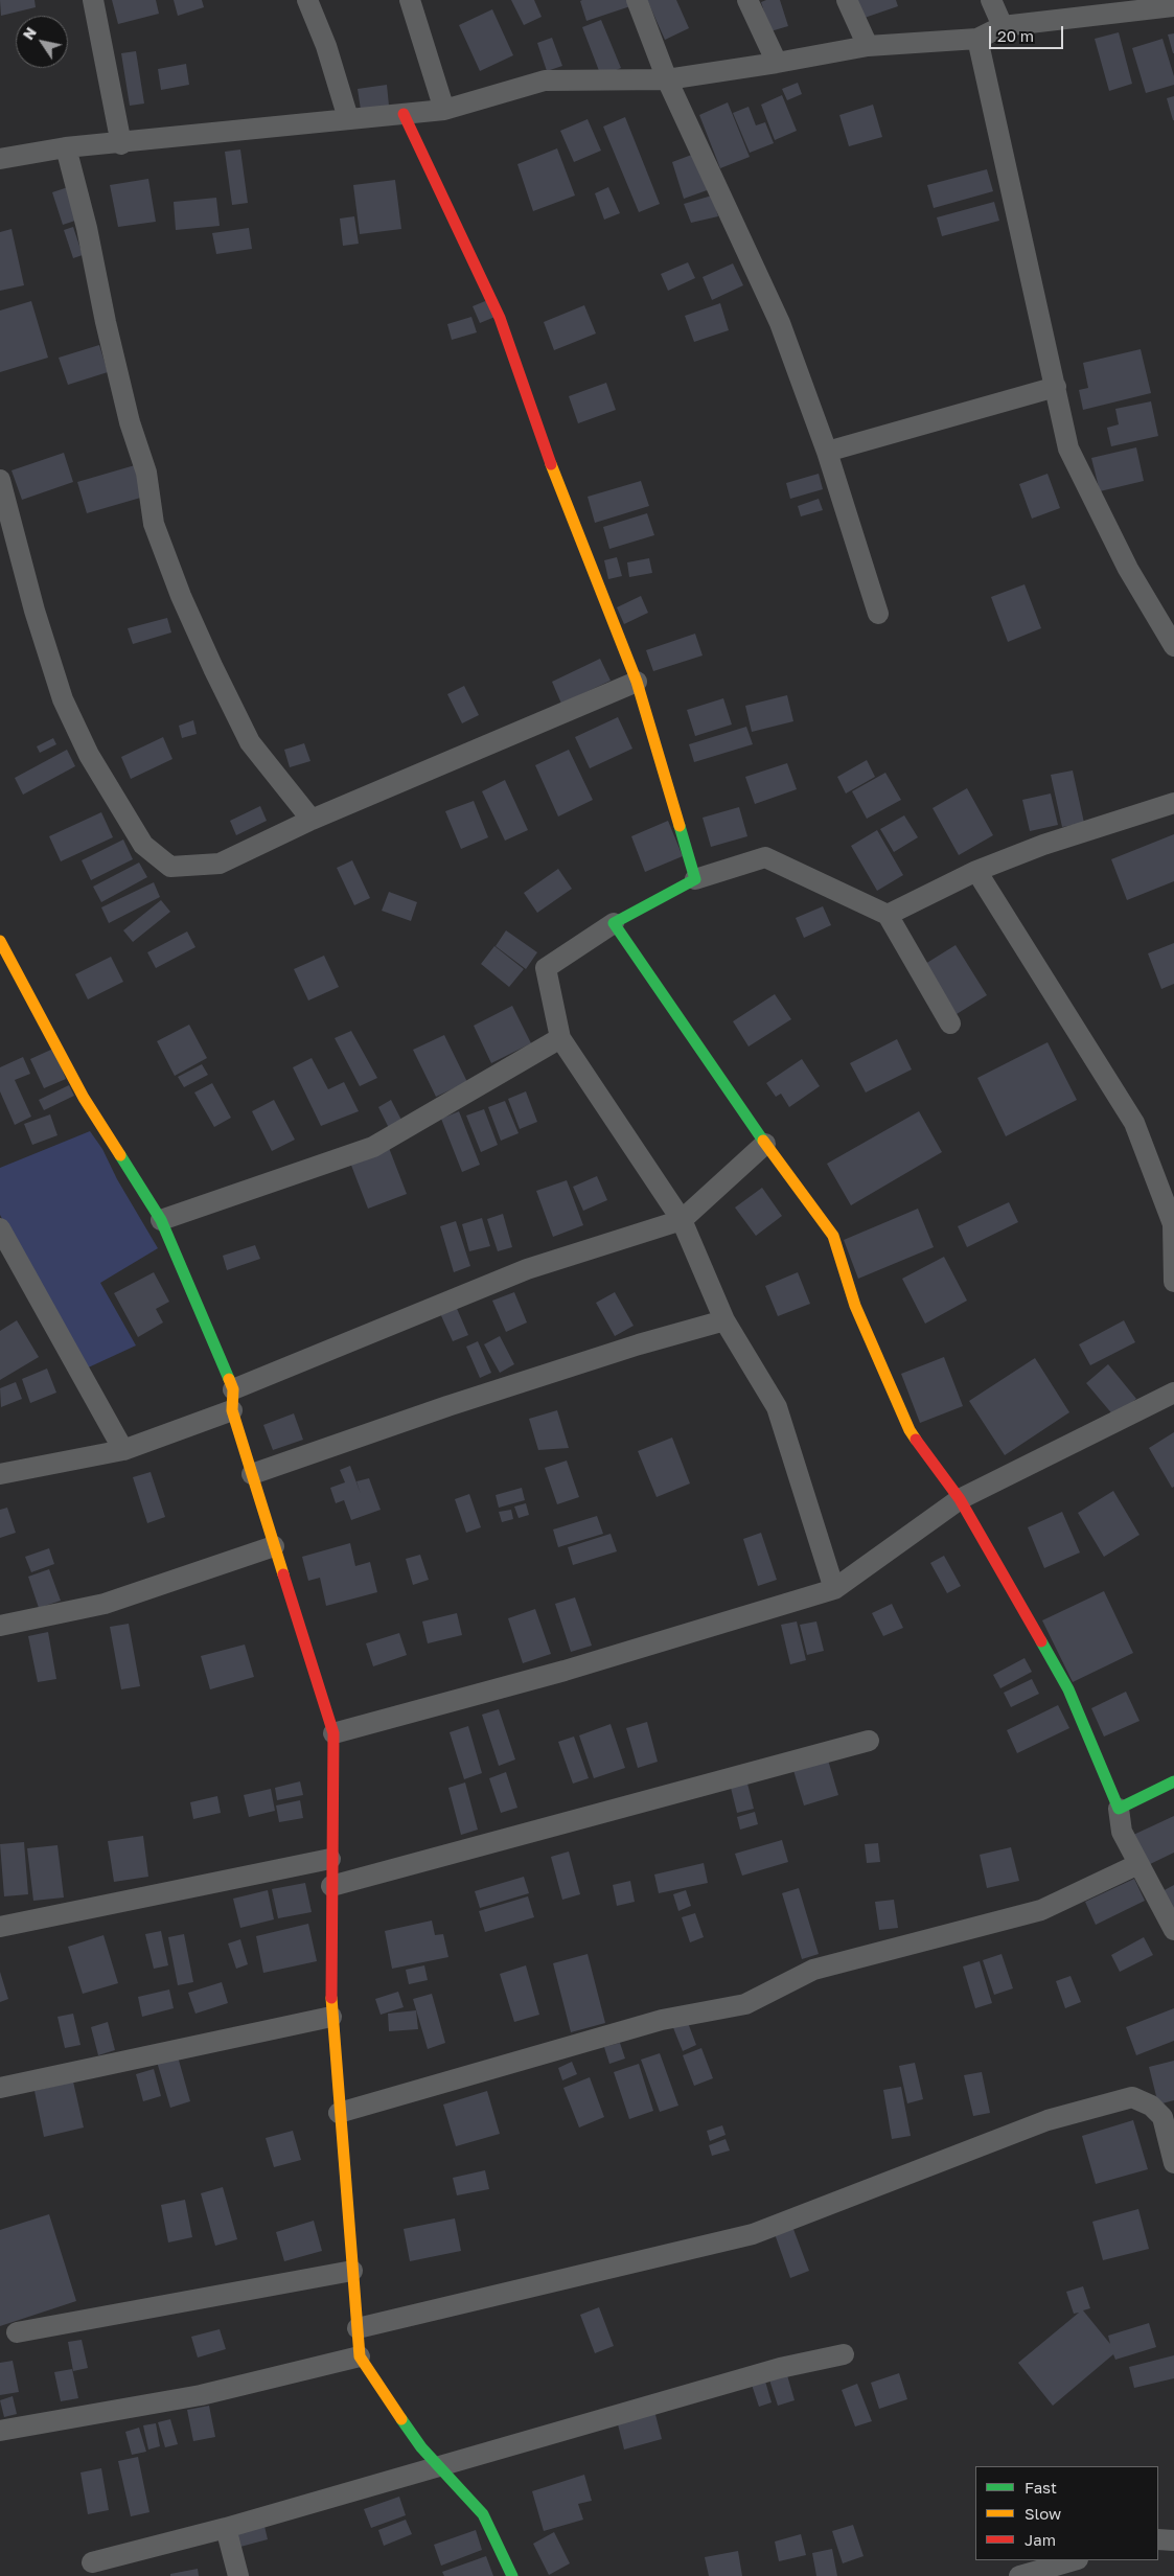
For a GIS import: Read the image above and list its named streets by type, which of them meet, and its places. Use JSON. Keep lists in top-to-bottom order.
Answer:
{
  "legend": ["Fast", "Slow", "Jam"],
  "scale_bar": "20 m",
  "north": "top left"
}
